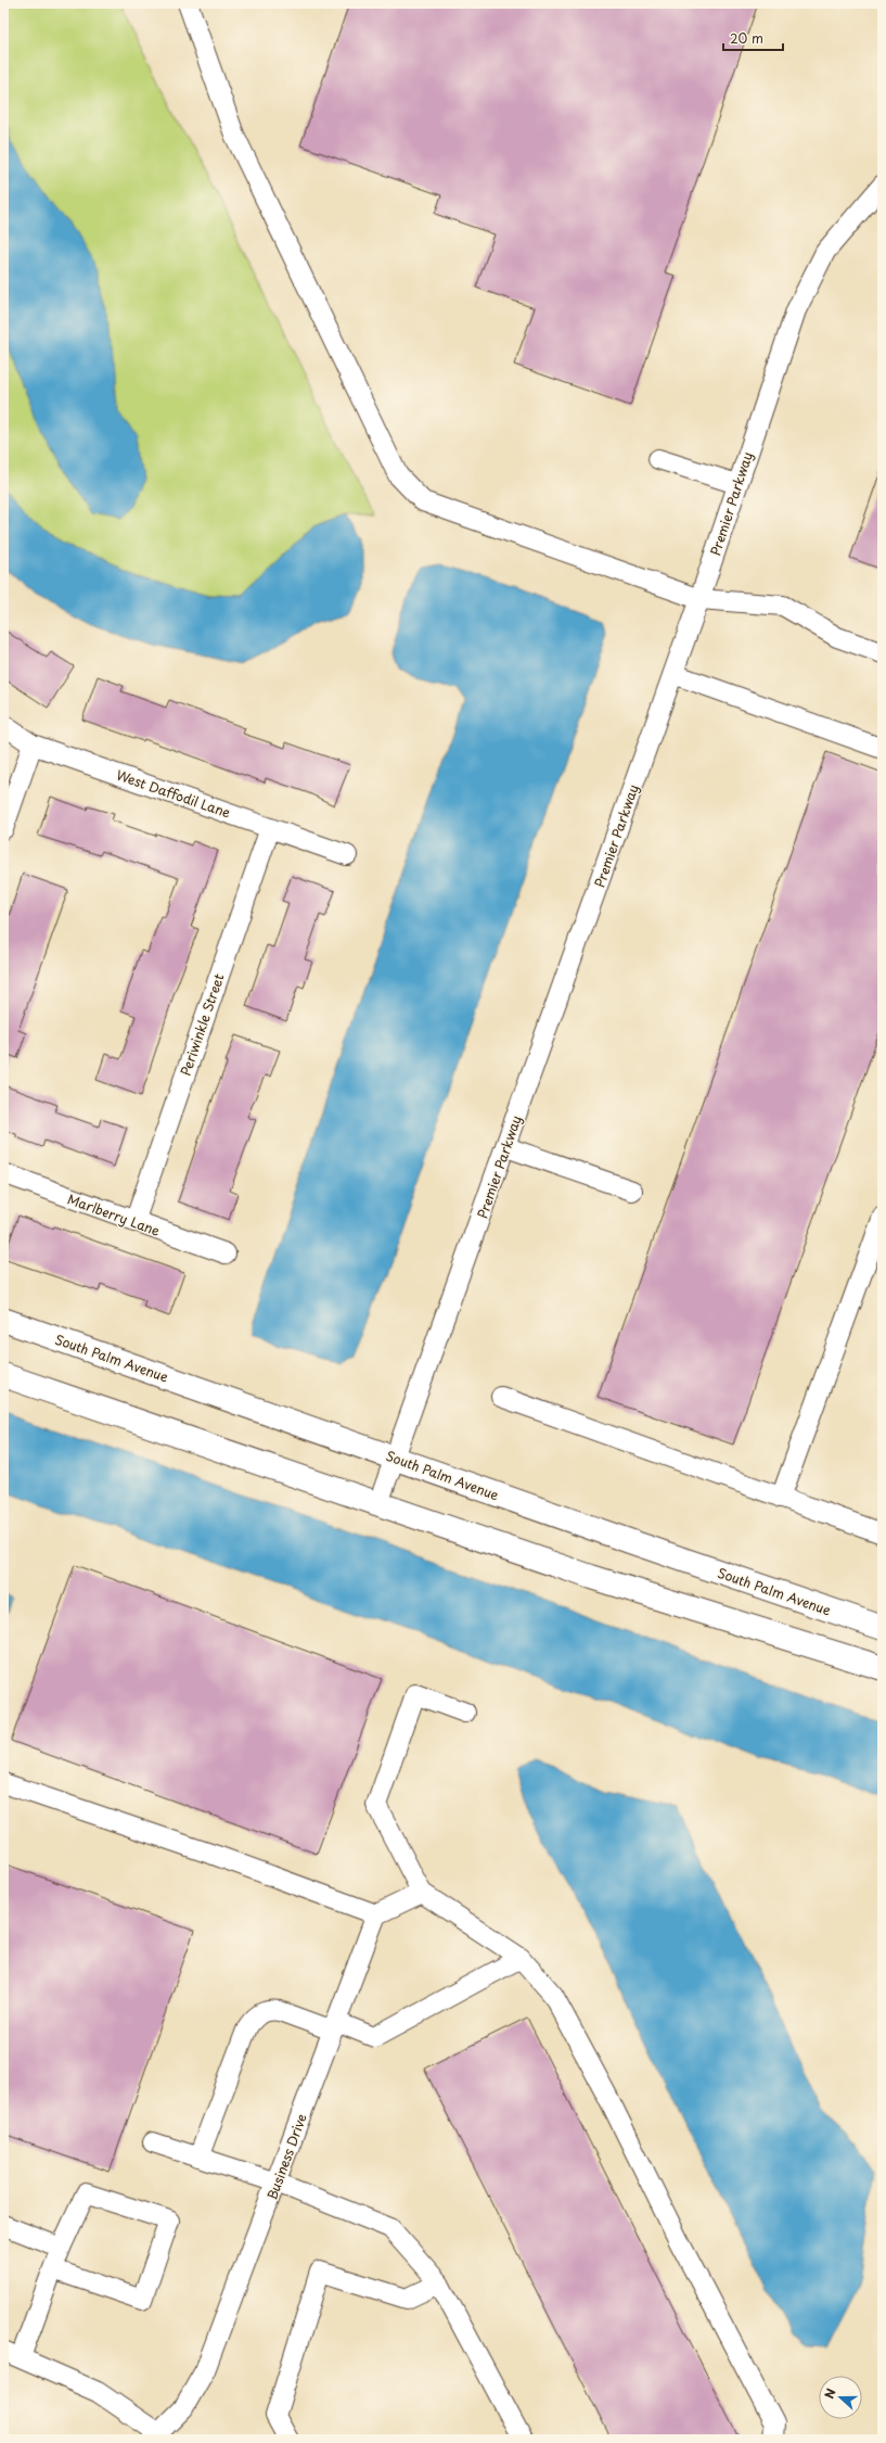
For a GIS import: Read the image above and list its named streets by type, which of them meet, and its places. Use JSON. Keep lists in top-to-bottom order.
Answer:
{
  "streets": {
    "main road": ["South Palm Avenue"],
    "street": [
      "Premier Parkway",
      "West Daffodil Lane",
      "Periwinkle Street",
      "Marlberry Lane",
      "Business Drive"
    ]
  },
  "crossings": [
    ["Premier Parkway", "South Palm Avenue"],
    ["West Daffodil Lane", "Periwinkle Street"],
    ["Periwinkle Street", "Marlberry Lane"]
  ],
  "scale_bar": "20 m",
  "north": "left"
}
